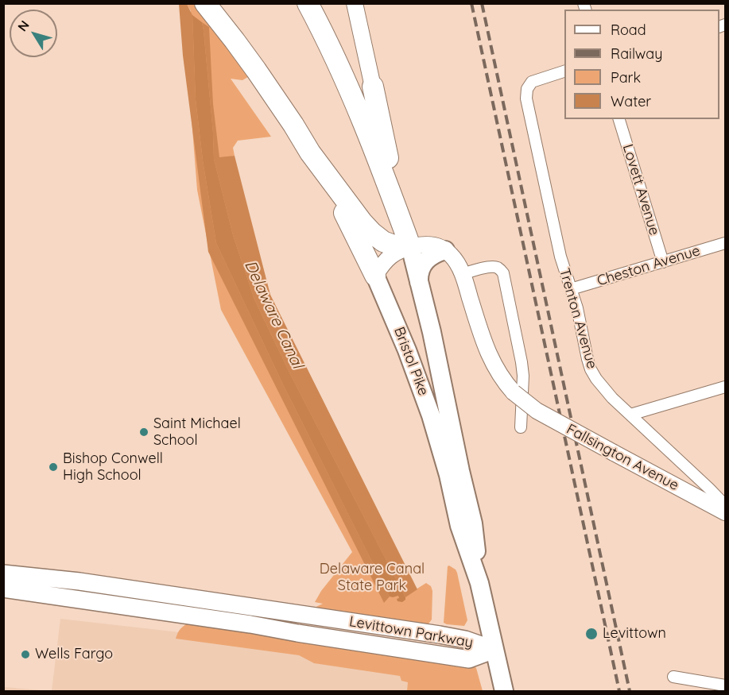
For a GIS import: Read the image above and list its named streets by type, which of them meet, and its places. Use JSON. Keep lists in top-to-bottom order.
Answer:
{
  "streets": {
    "highway": ["Bristol Pike"],
    "main road": ["Fallsington Avenue", "Levittown Parkway"],
    "street": ["Lovett Avenue", "Cheston Avenue", "Trenton Avenue"]
  },
  "crossings": [
    ["Lovett Avenue", "Cheston Avenue"],
    ["Cheston Avenue", "Trenton Avenue"],
    ["Bristol Pike", "Levittown Parkway"]
  ],
  "water": ["Delaware Canal"],
  "parks": ["Delaware Canal State Park"],
  "places": [
    "Saint Michael School",
    "Bishop Conwell High School",
    "Levittown",
    "Wells Fargo"
  ],
  "legend": [
    "Road",
    "Railway",
    "Park",
    "Water"
  ],
  "north": "top left"
}
